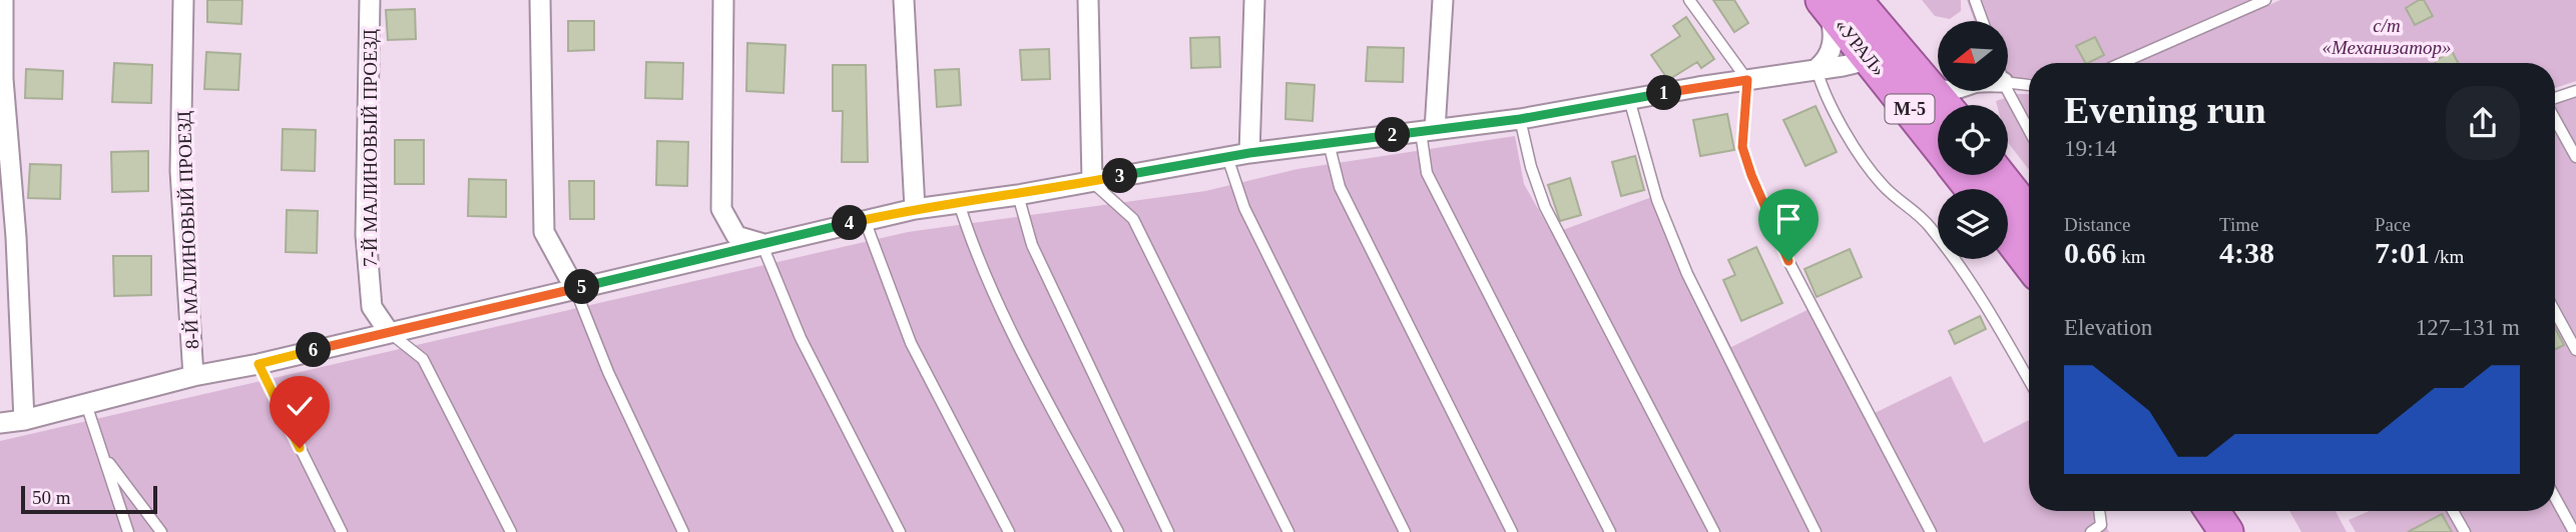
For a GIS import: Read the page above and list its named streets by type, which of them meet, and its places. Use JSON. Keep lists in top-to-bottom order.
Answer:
{
  "streets": {
    "highway": ["«УРАЛ»", "М-5"],
    "street": ["7-Й МАЛИНОВЫЙ ПРОЕЗД", "8-Й МАЛИНОВЫЙ ПРОЕЗД"]
  },
  "parks": ["с/т «Механизатор»"],
  "scale_bar": "50 m",
  "north": "left",
  "page": {
    "heading": ["Evening run", "19:14"],
    "pins": [
      "1",
      "2",
      "3",
      "4",
      "5",
      "6"
    ],
    "stats": [
      ["Distance", "0.66 km"],
      ["Time", "4:38"],
      ["Pace", "7:01 /km"]
    ],
    "chart": ["Elevation", "127–131 m"],
    "scale": "50 m"
  }
}
